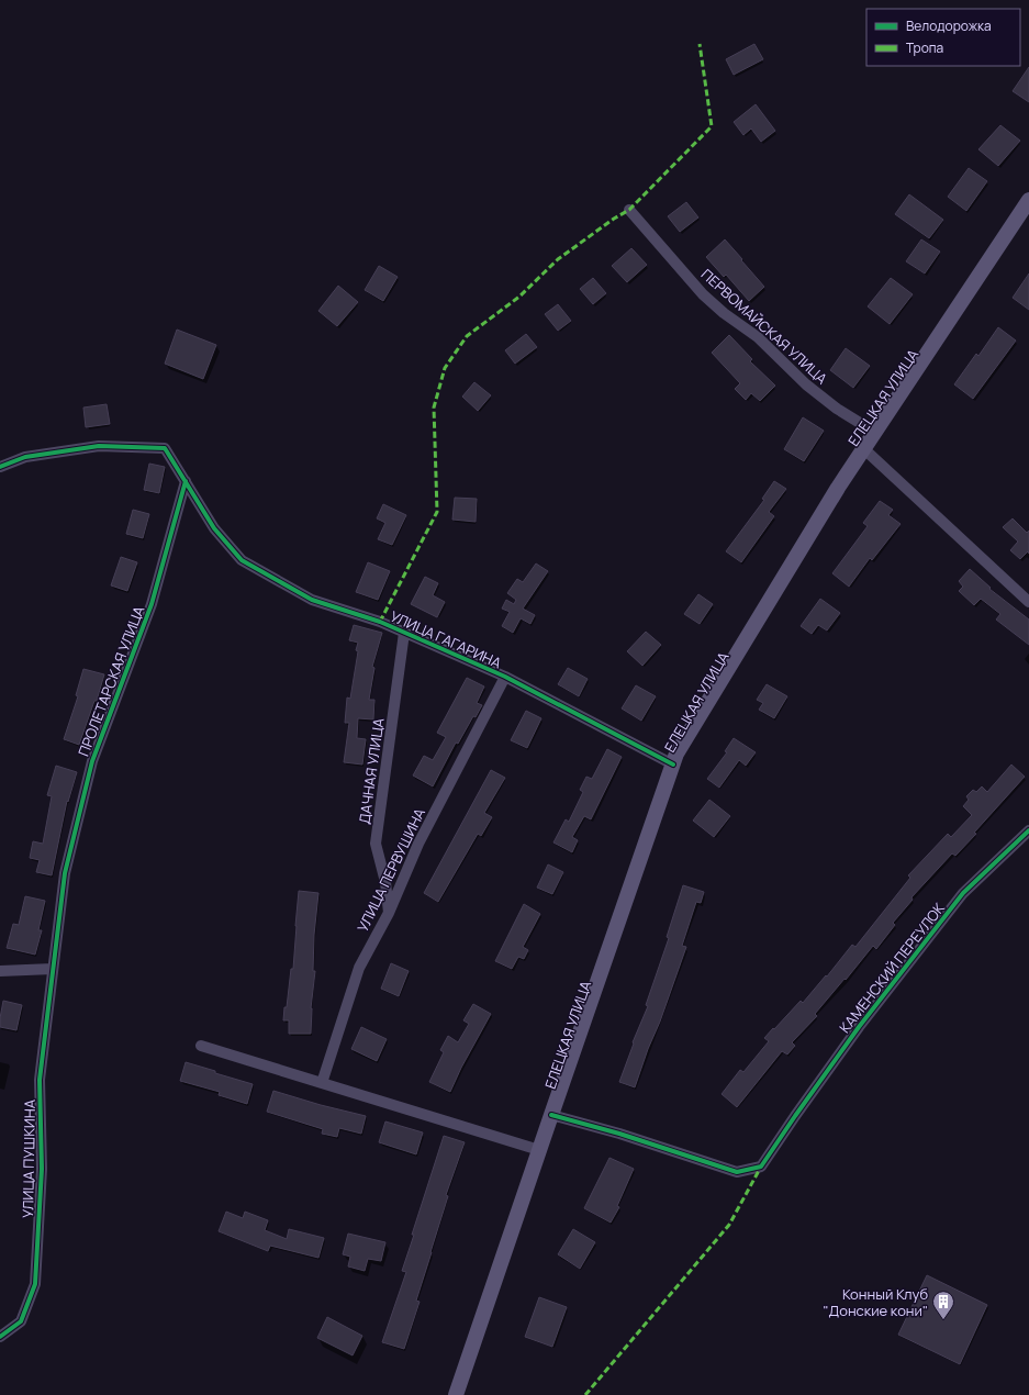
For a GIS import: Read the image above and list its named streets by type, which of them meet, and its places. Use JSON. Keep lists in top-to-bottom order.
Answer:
{
  "streets": {
    "main road": ["ЕЛЕЦКАЯ УЛИЦА"],
    "street": [
      "ПЕРВОМАЙСКАЯ УЛИЦА",
      "УЛИЦА ГАГАРИНА",
      "ПРОЛЕТАРСКАЯ УЛИЦА",
      "ДАЧНАЯ УЛИЦА",
      "УЛИЦА ПЕРВУШИНА",
      "КАМЕНСКИЙ ПЕРЕУЛОК",
      "УЛИЦА ПУШКИНА"
    ]
  },
  "crossings": [
    ["ПЕРВОМАЙСКАЯ УЛИЦА", "ЕЛЕЦКАЯ УЛИЦА"],
    ["ЕЛЕЦКАЯ УЛИЦА", "УЛИЦА ГАГАРИНА"],
    ["ЕЛЕЦКАЯ УЛИЦА", "КАМЕНСКИЙ ПЕРЕУЛОК"],
    ["УЛИЦА ГАГАРИНА", "ПРОЛЕТАРСКАЯ УЛИЦА"],
    ["УЛИЦА ГАГАРИНА", "ДАЧНАЯ УЛИЦА"],
    ["УЛИЦА ГАГАРИНА", "УЛИЦА ПЕРВУШИНА"],
    ["ПРОЛЕТАРСКАЯ УЛИЦА", "УЛИЦА ПУШКИНА"],
    ["ДАЧНАЯ УЛИЦА", "УЛИЦА ПЕРВУШИНА"]
  ],
  "places": {
    "building": ["Конный Клуб \"Донские кони\""]
  },
  "legend": ["Велодорожка", "Тропа"]
}
